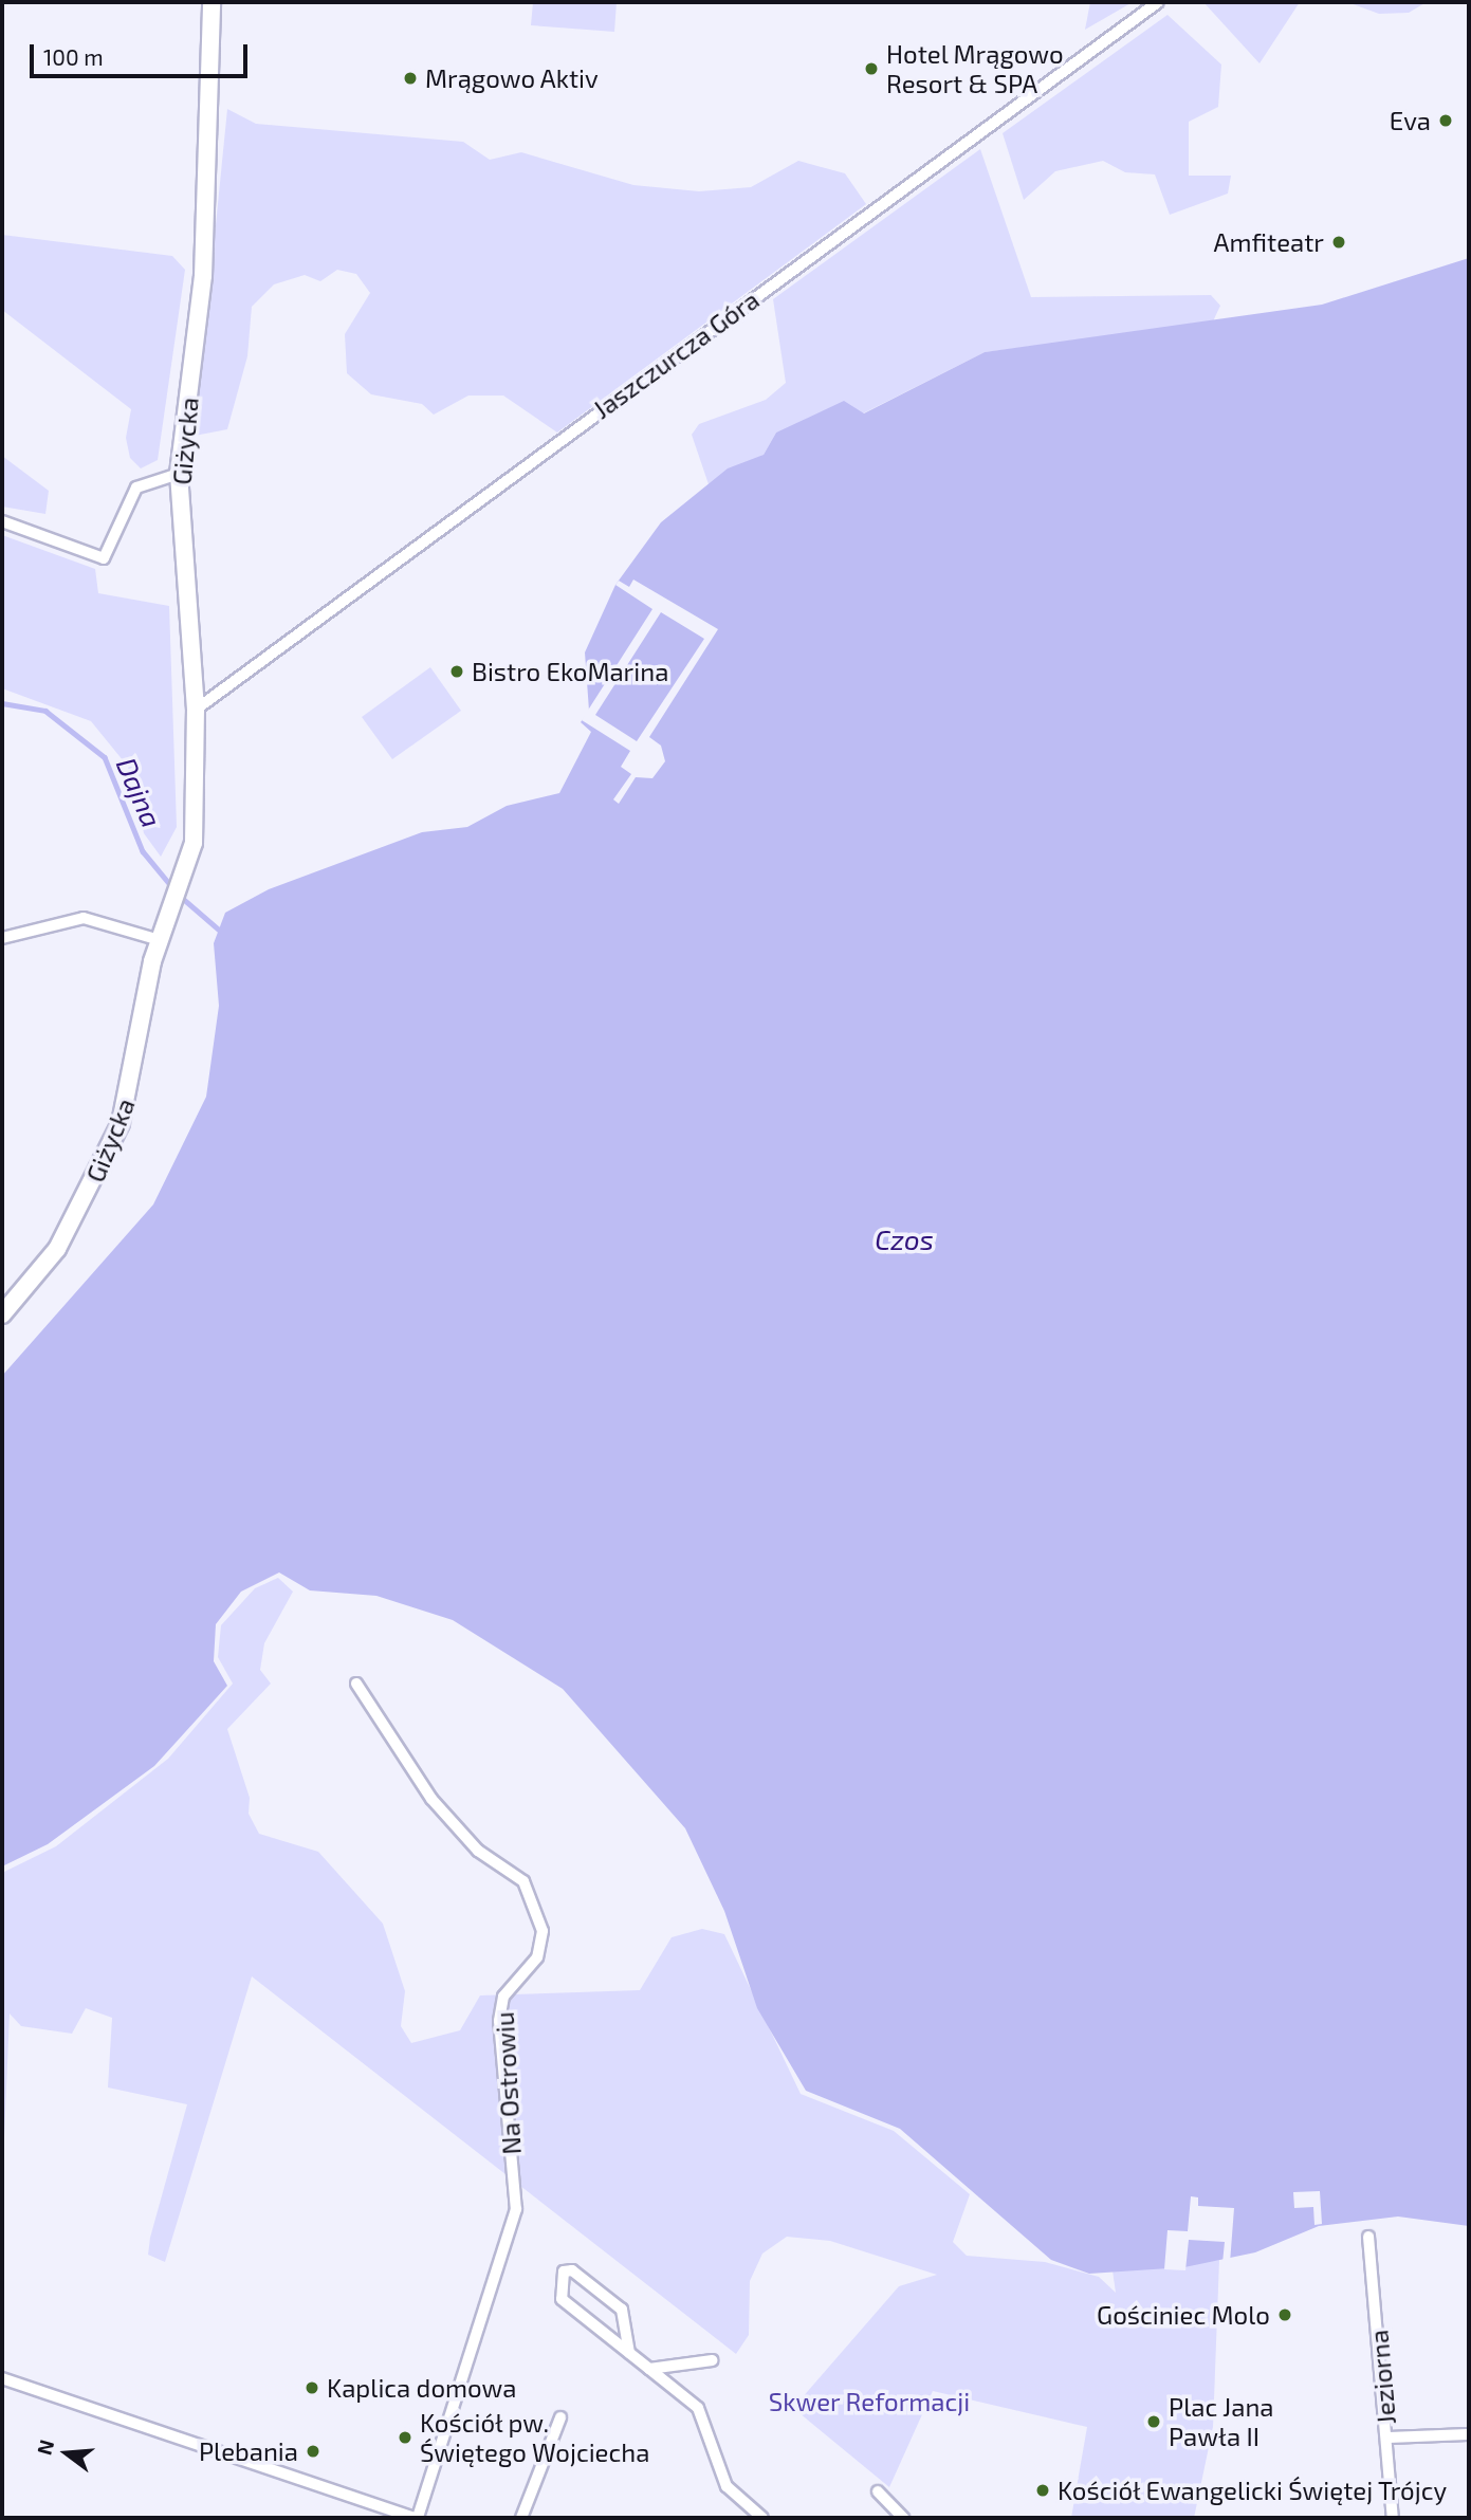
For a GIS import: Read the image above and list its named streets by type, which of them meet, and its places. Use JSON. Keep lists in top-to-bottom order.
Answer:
{
  "streets": {
    "street": [
      "Jaszczurcza Góra",
      "Giżycka",
      "Na Ostrowiu",
      "Jeziorna"
    ]
  },
  "crossings": [
    ["Jaszczurcza Góra", "Giżycka"]
  ],
  "water": ["Dajna", "Czos"],
  "parks": ["Skwer Reformacji"],
  "places": [
    "Hotel Mrągowo Resort & SPA",
    "Mrągowo Aktiv",
    "Eva",
    "Amfiteatr",
    "Bistro EkoMarina",
    "Gościniec Molo",
    "Kaplica domowa",
    "Plac Jana Pawła II",
    "Kościół pw. Świętego Wojciecha",
    "Plebania",
    "Kościół Ewangelicki Świętej Trójcy"
  ],
  "scale_bar": "100 m",
  "north": "left"
}
